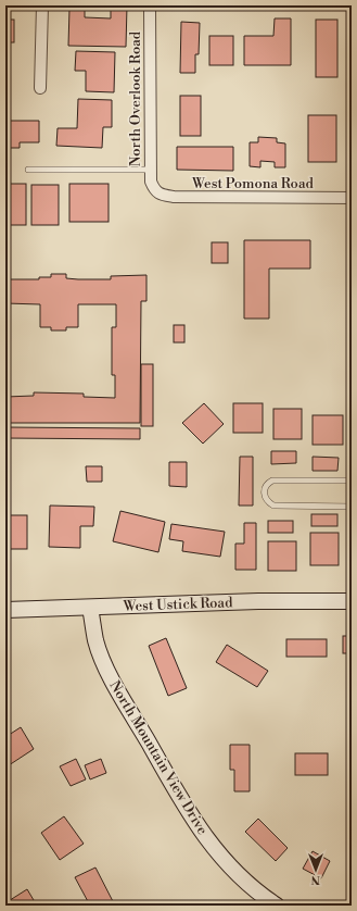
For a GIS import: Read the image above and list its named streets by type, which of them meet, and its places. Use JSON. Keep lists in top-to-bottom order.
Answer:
{
  "streets": {
    "street": [
      "North Overlook Road",
      "West Pomona Road",
      "West Ustick Road",
      "North Mountain View Drive"
    ]
  },
  "crossings": [
    ["North Overlook Road", "West Pomona Road"],
    ["West Ustick Road", "North Mountain View Drive"]
  ],
  "north": "bottom"
}
